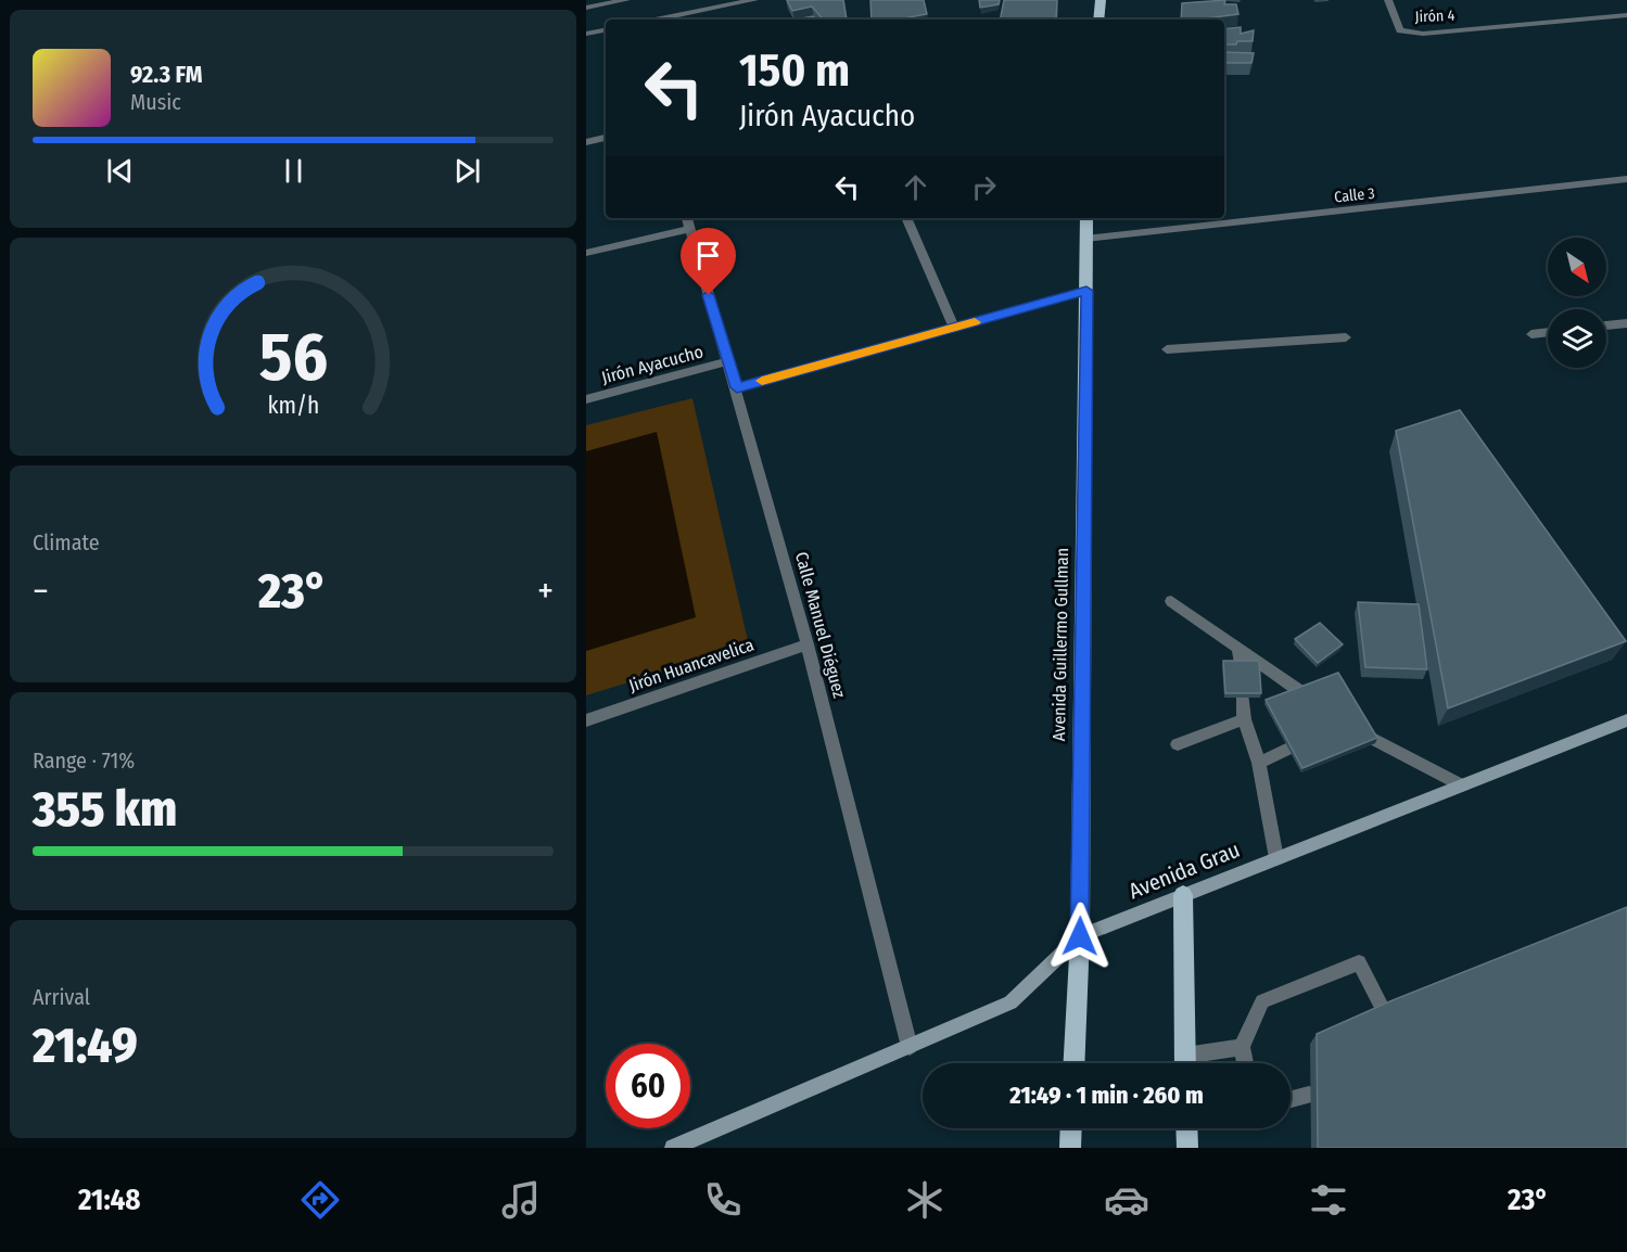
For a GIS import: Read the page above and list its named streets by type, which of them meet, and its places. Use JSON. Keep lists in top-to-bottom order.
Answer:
{
  "streets": {
    "main road": ["Avenida Guillermo Gullman", "Avenida Grau"],
    "street": [
      "Jirón 4",
      "Calle 3",
      "Jirón Ayacucho",
      "Calle Manuel Diéguez",
      "Jirón Huancavelica"
    ]
  },
  "crossings": [
    ["Calle 3", "Avenida Guillermo Gullman"],
    ["Jirón Ayacucho", "Calle Manuel Diéguez"],
    ["Calle Manuel Diéguez", "Jirón Huancavelica"],
    ["Calle Manuel Diéguez", "Avenida Grau"],
    ["Avenida Guillermo Gullman", "Avenida Grau"]
  ],
  "north": "bottom right",
  "page": {
    "turn": ["150 m", "Jirón Ayacucho"],
    "song": ["92.3 FM", "Music"],
    "tile": [
      "Climate",
      ["Range · 71%", "355 km"],
      ["Arrival", "21:49"]
    ],
    "heat": ["−", "23°", "+"],
    "limit": "60",
    "trip": "21:49 · 1 min · 260 m",
    "tabs": ["21:48", "23°"],
    "gauge": ["56", "km/h"]
  }
}
